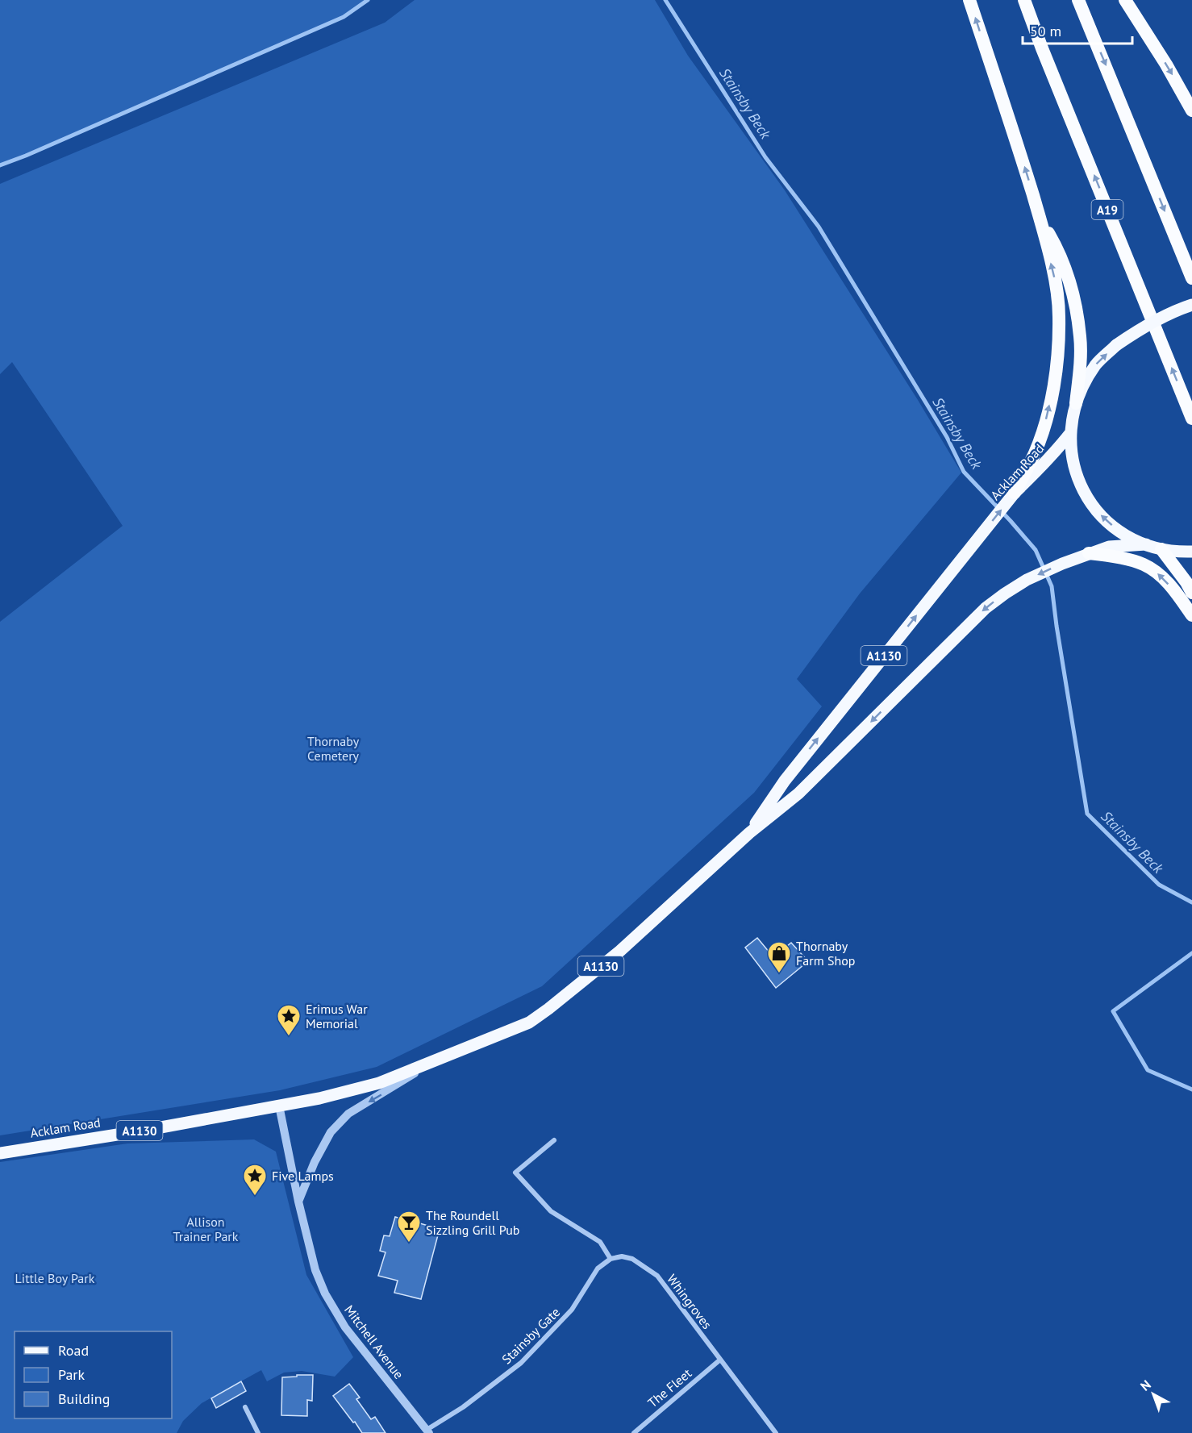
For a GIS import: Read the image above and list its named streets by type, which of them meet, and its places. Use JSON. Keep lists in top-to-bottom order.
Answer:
{
  "streets": {
    "highway": ["A19"],
    "main road": ["Acklam Road", "A1130"],
    "street": [
      "Whingroves",
      "Stainsby Gate",
      "Mitchell Avenue",
      "The Fleet"
    ]
  },
  "crossings": [
    ["Acklam Road", "A1130"],
    ["Acklam Road", "Mitchell Avenue"],
    ["A1130", "Mitchell Avenue"],
    ["Whingroves", "Stainsby Gate"],
    ["Whingroves", "The Fleet"],
    ["Stainsby Gate", "Mitchell Avenue"]
  ],
  "water": ["Stainsby Beck"],
  "parks": ["Thornaby Cemetery", "Allison Trainer Park", "Little Boy Park"],
  "places": {
    "shop": ["Thornaby Farm Shop"],
    "place": ["Erimus War Memorial", "Five Lamps"],
    "bar": ["The Roundell Sizzling Grill Pub"]
  },
  "legend": ["Road", "Park", "Building"],
  "scale_bar": "50 m",
  "north": "top left"
}
